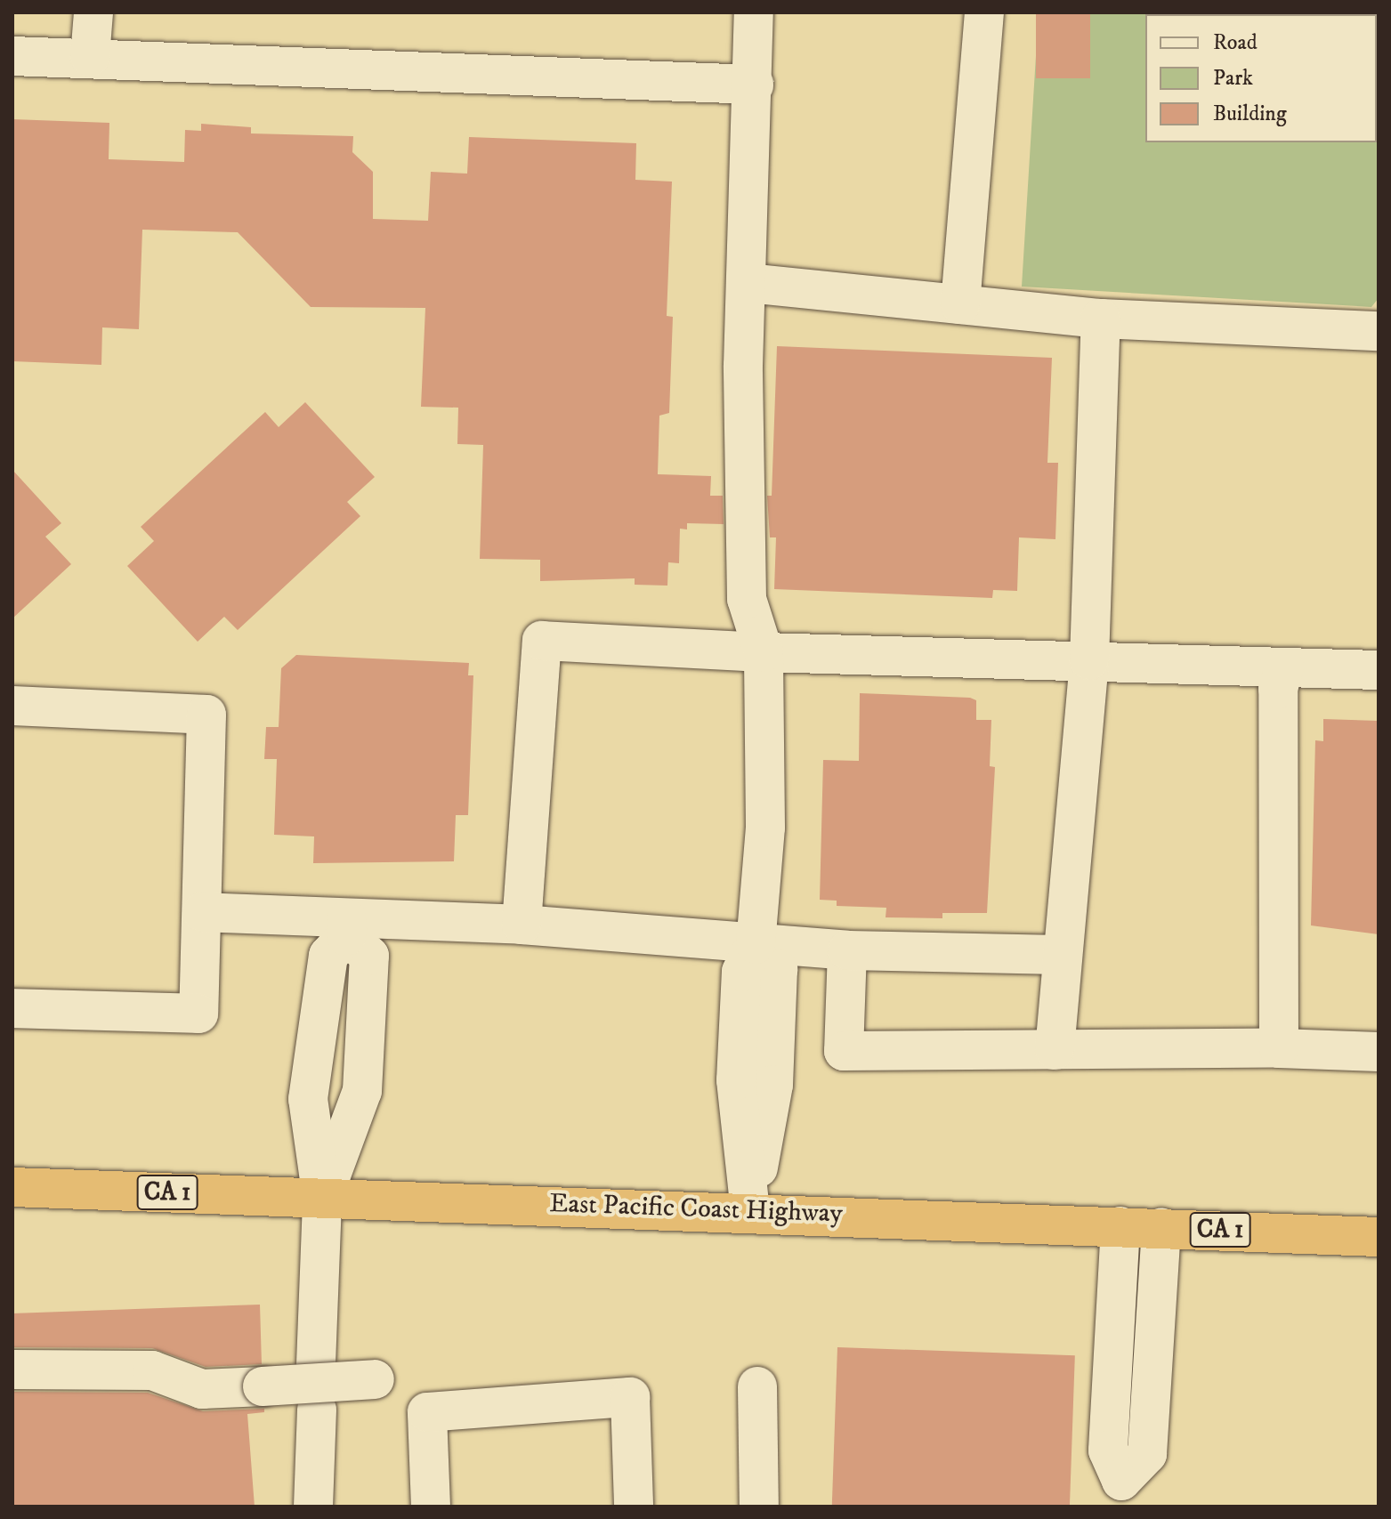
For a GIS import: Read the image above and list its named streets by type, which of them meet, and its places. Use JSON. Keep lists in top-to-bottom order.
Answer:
{
  "streets": {
    "highway": ["CA 1", "East Pacific Coast Highway"]
  },
  "legend": ["Road", "Park", "Building"]
}
